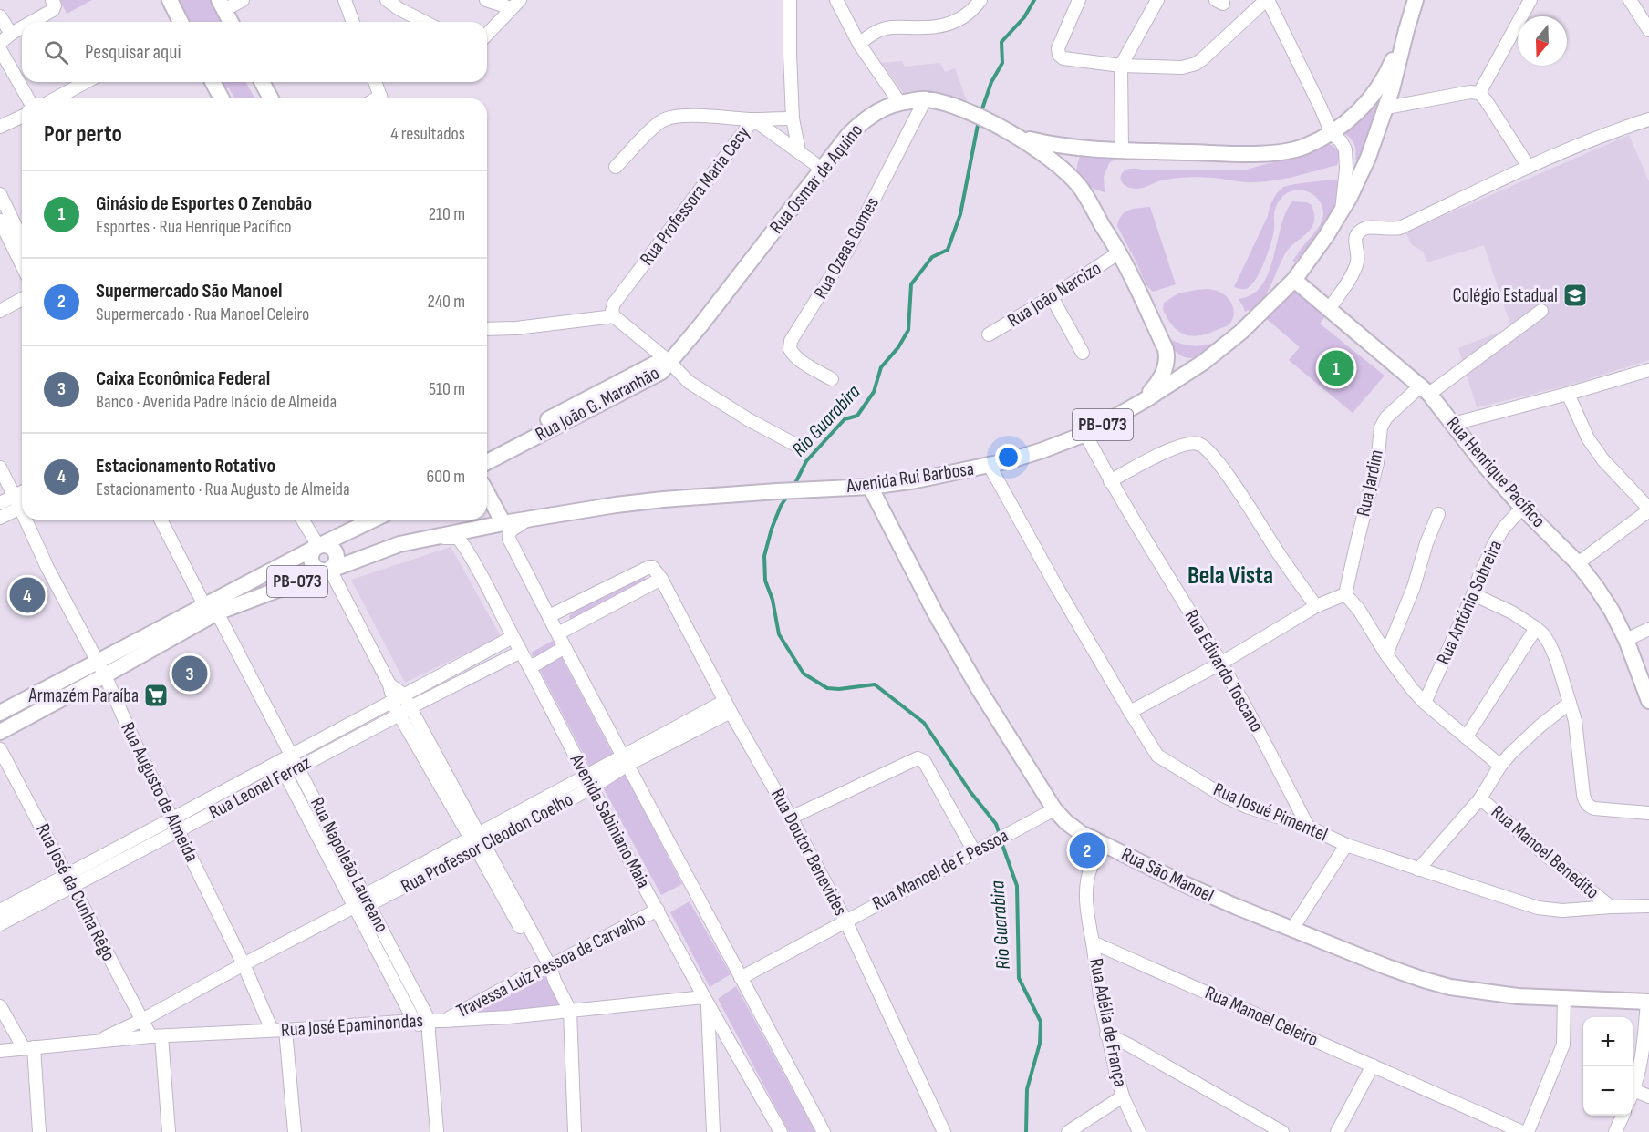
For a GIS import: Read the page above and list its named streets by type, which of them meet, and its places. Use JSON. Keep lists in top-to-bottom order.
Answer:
{
  "streets": {
    "main road": [
      "Rua Osmar de Aquino",
      "Rua João G. Maranhão",
      "PB-073",
      "Rua Henrique Pacífico",
      "Avenida Rui Barbosa",
      "Rua São Manoel"
    ],
    "street": [
      "Rua Professora Maria Cecy",
      "Rua Ozeas Gomes",
      "Rua João Narcizo",
      "Rua Jardim",
      "Rua António Sobreira",
      "Rua Edivardo Toscano",
      "Rua Leonel Ferraz",
      "Rua Augusto de Almeida",
      "Rua Josué Pimentel",
      "Avenida Sabiniano Maia",
      "Rua Professor Cleodon Coelho",
      "Rua Doutor Benevides",
      "Rua Manoel Benedito",
      "Rua Napoleão Laureano",
      "Rua Manoel de F Pessoa",
      "Rua José da Cunha Rêgo",
      "Travessa Luiz Pessoa de Carvalho",
      "Rua Manoel Celeiro",
      "Rua Adélia de França",
      "Rua José Epaminondas"
    ]
  },
  "crossings": [
    ["Rua Osmar de Aquino", "Rua Professora Maria Cecy"],
    ["Rua Osmar de Aquino", "Rua Ozeas Gomes"],
    ["Rua Osmar de Aquino", "Rua João Narcizo"],
    ["Rua Osmar de Aquino", "Rua João G. Maranhão"],
    ["Rua Osmar de Aquino", "PB-073"],
    ["Rua Osmar de Aquino", "Avenida Rui Barbosa"],
    ["PB-073", "Avenida Rui Barbosa"],
    ["PB-073", "Rua Augusto de Almeida"],
    ["PB-073", "Avenida Sabiniano Maia"],
    ["PB-073", "Rua Napoleão Laureano"],
    ["Rua Henrique Pacífico", "Avenida Rui Barbosa"],
    ["Rua Henrique Pacífico", "Rua Jardim"],
    ["Rua Henrique Pacífico", "Rua António Sobreira"],
    ["Avenida Rui Barbosa", "Rua Edivardo Toscano"],
    ["Avenida Rui Barbosa", "Rua Josué Pimentel"],
    ["Avenida Rui Barbosa", "Rua São Manoel"],
    ["Rua Edivardo Toscano", "Rua Josué Pimentel"],
    ["Rua Leonel Ferraz", "Rua Augusto de Almeida"],
    ["Rua Leonel Ferraz", "Avenida Sabiniano Maia"],
    ["Rua Leonel Ferraz", "Rua Napoleão Laureano"],
    ["Rua Leonel Ferraz", "Rua José da Cunha Rêgo"],
    ["Rua Augusto de Almeida", "Rua Professor Cleodon Coelho"],
    ["Rua Augusto de Almeida", "Rua José Epaminondas"],
    ["Rua Josué Pimentel", "Rua Manoel Benedito"],
    ["Avenida Sabiniano Maia", "Rua Professor Cleodon Coelho"],
    ["Avenida Sabiniano Maia", "Travessa Luiz Pessoa de Carvalho"],
    ["Avenida Sabiniano Maia", "Rua José Epaminondas"],
    ["Rua Professor Cleodon Coelho", "Rua Doutor Benevides"],
    ["Rua Professor Cleodon Coelho", "Rua Napoleão Laureano"],
    ["Rua Professor Cleodon Coelho", "Rua José da Cunha Rêgo"],
    ["Rua Professor Cleodon Coelho", "Rua José Epaminondas"],
    ["Rua Doutor Benevides", "Rua Manoel de F Pessoa"],
    ["Rua Napoleão Laureano", "Rua José Epaminondas"],
    ["Rua Manoel de F Pessoa", "Rua São Manoel"],
    ["Rua José da Cunha Rêgo", "Rua José Epaminondas"],
    ["Travessa Luiz Pessoa de Carvalho", "Rua José Epaminondas"],
    ["Rua Manoel Celeiro", "Rua Adélia de França"]
  ],
  "districts": ["Bela Vista"],
  "water": ["Rio Guarabira"],
  "places": {
    "school or university": ["Colégio Estadual"],
    "supermarket": ["Armazém Paraíba"]
  },
  "north": "bottom",
  "page": {
    "search": "Pesquisar aqui",
    "heading": ["Por perto", "4 resultados"],
    "list": [
      {
        "mark": "1",
        "name": "Ginásio de Esportes O Zenobão",
        "note": "Esportes · Rua Henrique Pacífico",
        "value": "210 m"
      },
      {
        "mark": "2",
        "name": "Supermercado São Manoel",
        "note": "Supermercado · Rua Manoel Celeiro",
        "value": "240 m"
      },
      {
        "mark": "3",
        "name": "Caixa Econômica Federal",
        "note": "Banco · Avenida Padre Inácio de Almeida",
        "value": "510 m"
      },
      {
        "mark": "4",
        "name": "Estacionamento Rotativo",
        "note": "Estacionamento · Rua Augusto de Almeida",
        "value": "600 m"
      }
    ],
    "pins": [
      "1",
      "4",
      "3",
      "2"
    ],
    "map_buttons": ["+", "−"]
  }
}
